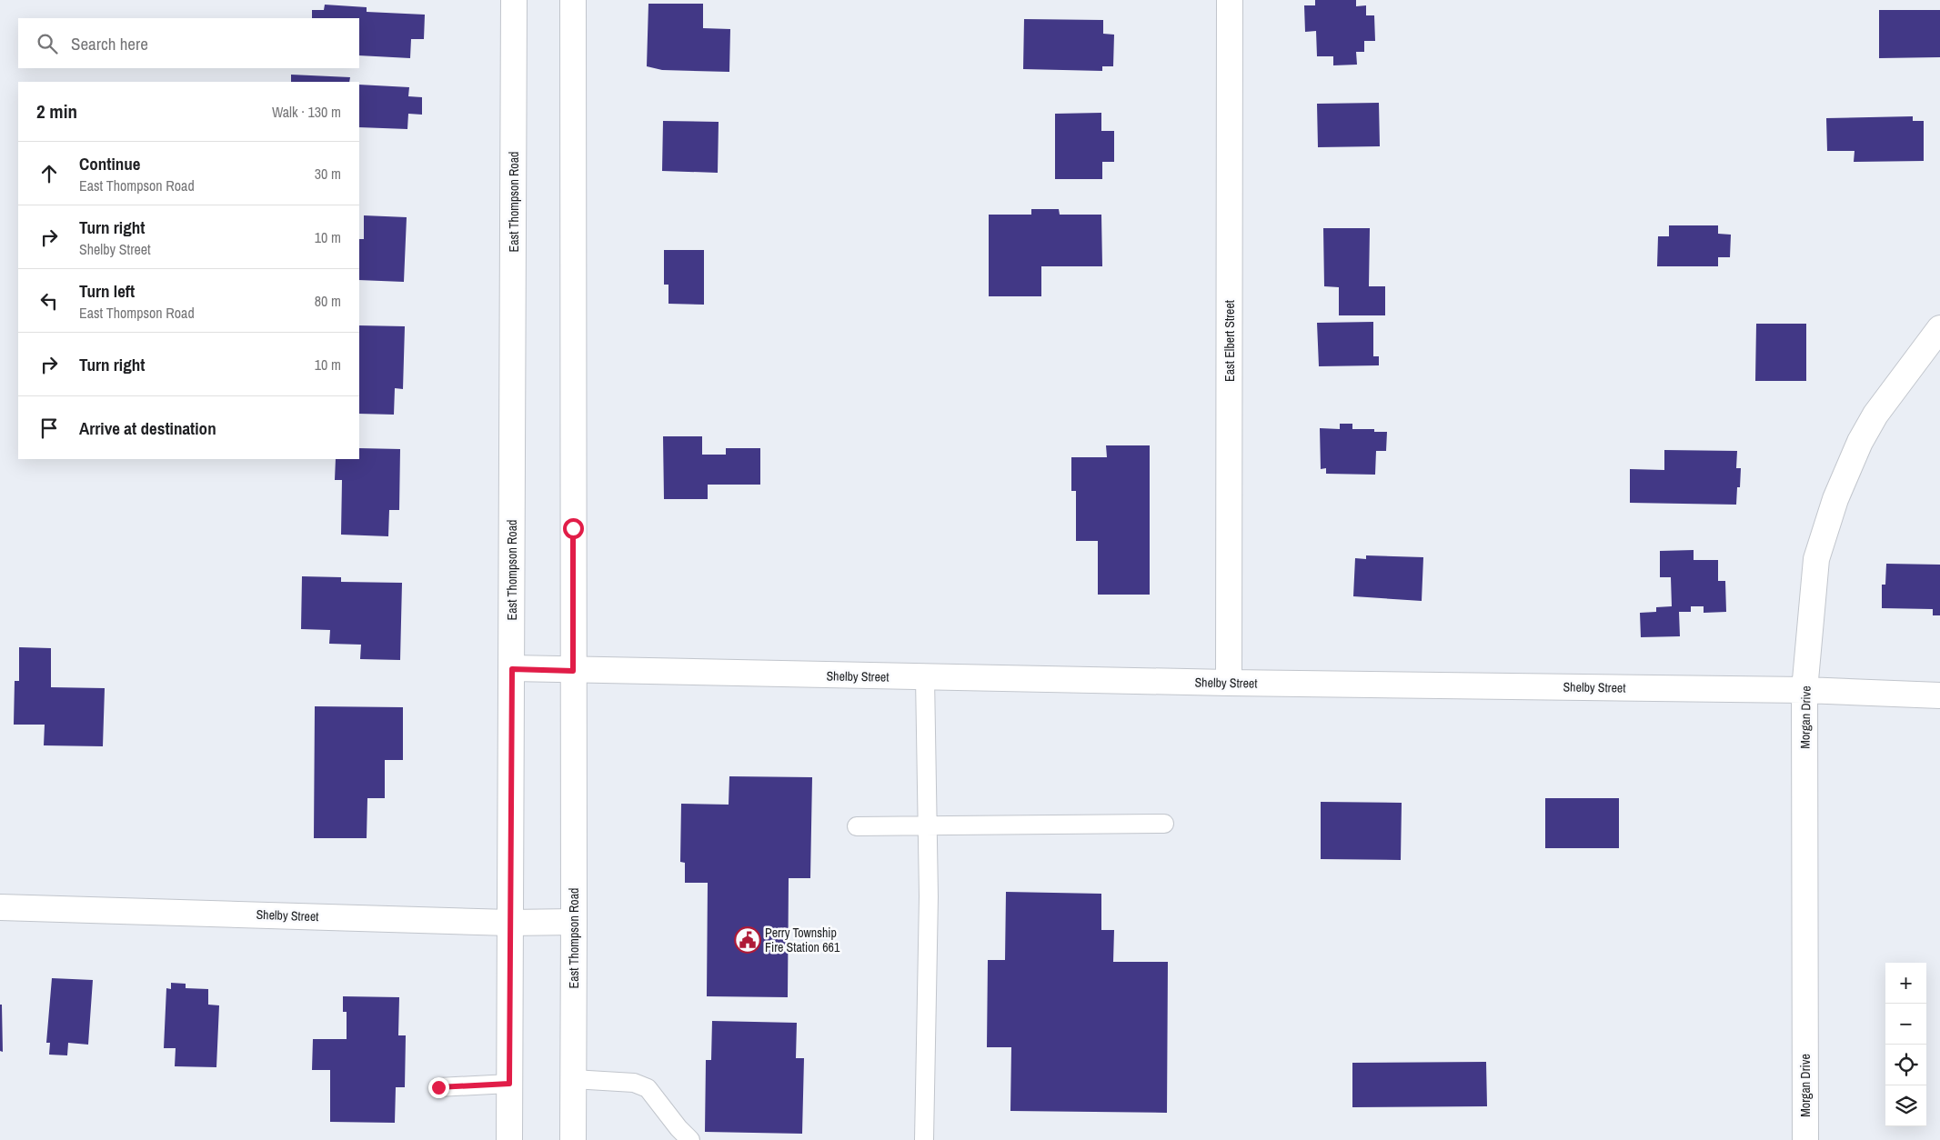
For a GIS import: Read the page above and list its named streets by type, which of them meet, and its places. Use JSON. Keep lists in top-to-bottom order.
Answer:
{
  "streets": {
    "street": [
      "East Thompson Road",
      "East Elbert Street",
      "Shelby Street",
      "Morgan Drive"
    ]
  },
  "crossings": [
    ["East Thompson Road", "Shelby Street"],
    ["East Elbert Street", "Shelby Street"],
    ["Shelby Street", "Morgan Drive"]
  ],
  "places": {
    "public building": ["Perry Township Fire Station 661"]
  },
  "page": {
    "search": "Search here",
    "heading": ["2 min", "Walk · 130 m"],
    "list": [
      ["Continue", "East Thompson Road", "30 m"],
      ["Turn right", "Shelby Street", "10 m"],
      ["Turn left", "East Thompson Road", "80 m"],
      ["Turn right", "10 m"],
      "Arrive at destination"
    ],
    "map_buttons": ["+", "−"]
  }
}
